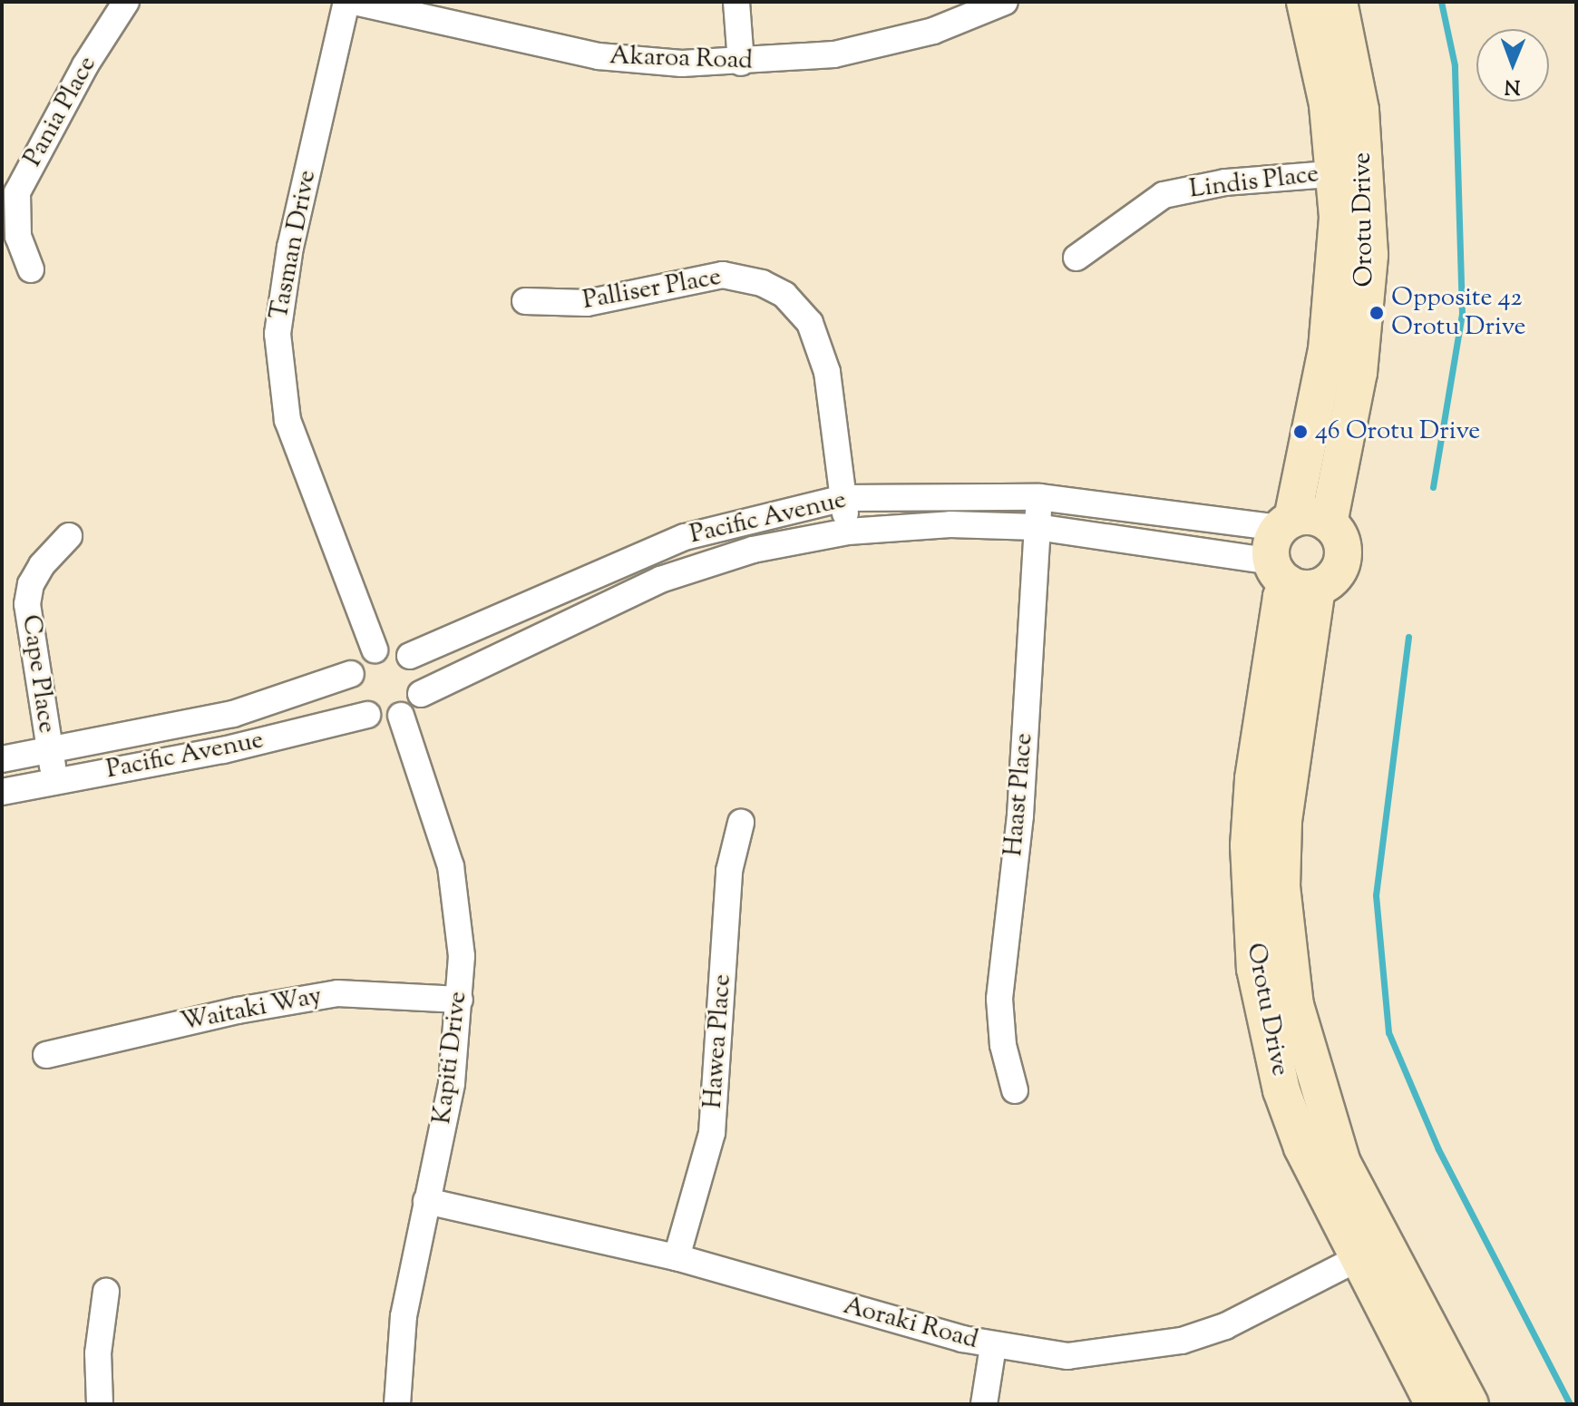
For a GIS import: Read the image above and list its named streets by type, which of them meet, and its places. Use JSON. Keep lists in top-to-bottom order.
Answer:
{
  "streets": {
    "street": [
      "Akaroa Road",
      "Pania Place",
      "Lindis Place",
      "Orotu Drive",
      "Tasman Drive",
      "Palliser Place",
      "Pacific Avenue",
      "Cape Place",
      "Haast Place",
      "Waitaki Way",
      "Hawea Place",
      "Kapiti Drive",
      "Aoraki Road"
    ]
  },
  "crossings": [
    ["Lindis Place", "Orotu Drive"],
    ["Orotu Drive", "Pacific Avenue"],
    ["Orotu Drive", "Aoraki Road"],
    ["Tasman Drive", "Pacific Avenue"],
    ["Tasman Drive", "Kapiti Drive"],
    ["Palliser Place", "Pacific Avenue"],
    ["Pacific Avenue", "Cape Place"],
    ["Pacific Avenue", "Haast Place"],
    ["Pacific Avenue", "Kapiti Drive"],
    ["Waitaki Way", "Kapiti Drive"],
    ["Hawea Place", "Aoraki Road"],
    ["Kapiti Drive", "Aoraki Road"]
  ],
  "places": ["Opposite 42 Orotu Drive", "46 Orotu Drive"],
  "north": "bottom"
}
